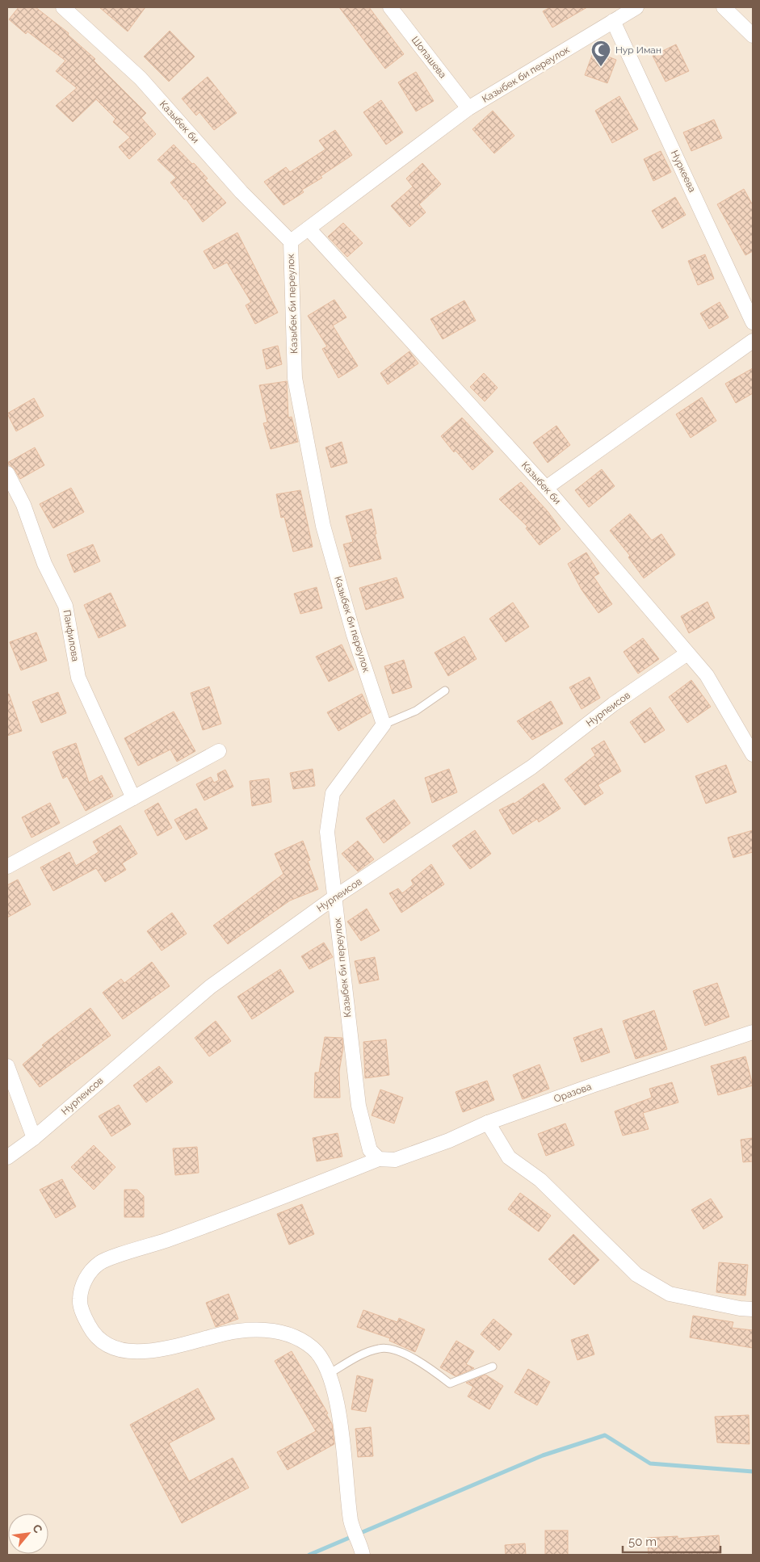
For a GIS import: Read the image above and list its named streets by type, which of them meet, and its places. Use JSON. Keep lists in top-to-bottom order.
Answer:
{
  "streets": {
    "street": [
      "Шопашева",
      "Казыбек би переулок",
      "Казыбек би",
      "Нуркеева",
      "Панфилова",
      "Нурпеисов",
      "Оразова"
    ]
  },
  "crossings": [
    ["Шопашева", "Казыбек би переулок"],
    ["Казыбек би переулок", "Казыбек би"],
    ["Казыбек би переулок", "Нуркеева"],
    ["Казыбек би переулок", "Нурпеисов"],
    ["Казыбек би переулок", "Оразова"],
    ["Казыбек би", "Нурпеисов"]
  ],
  "places": {
    "mosque": ["Нур Иман"]
  },
  "scale_bar": "50 m",
  "north": "top right"
}
